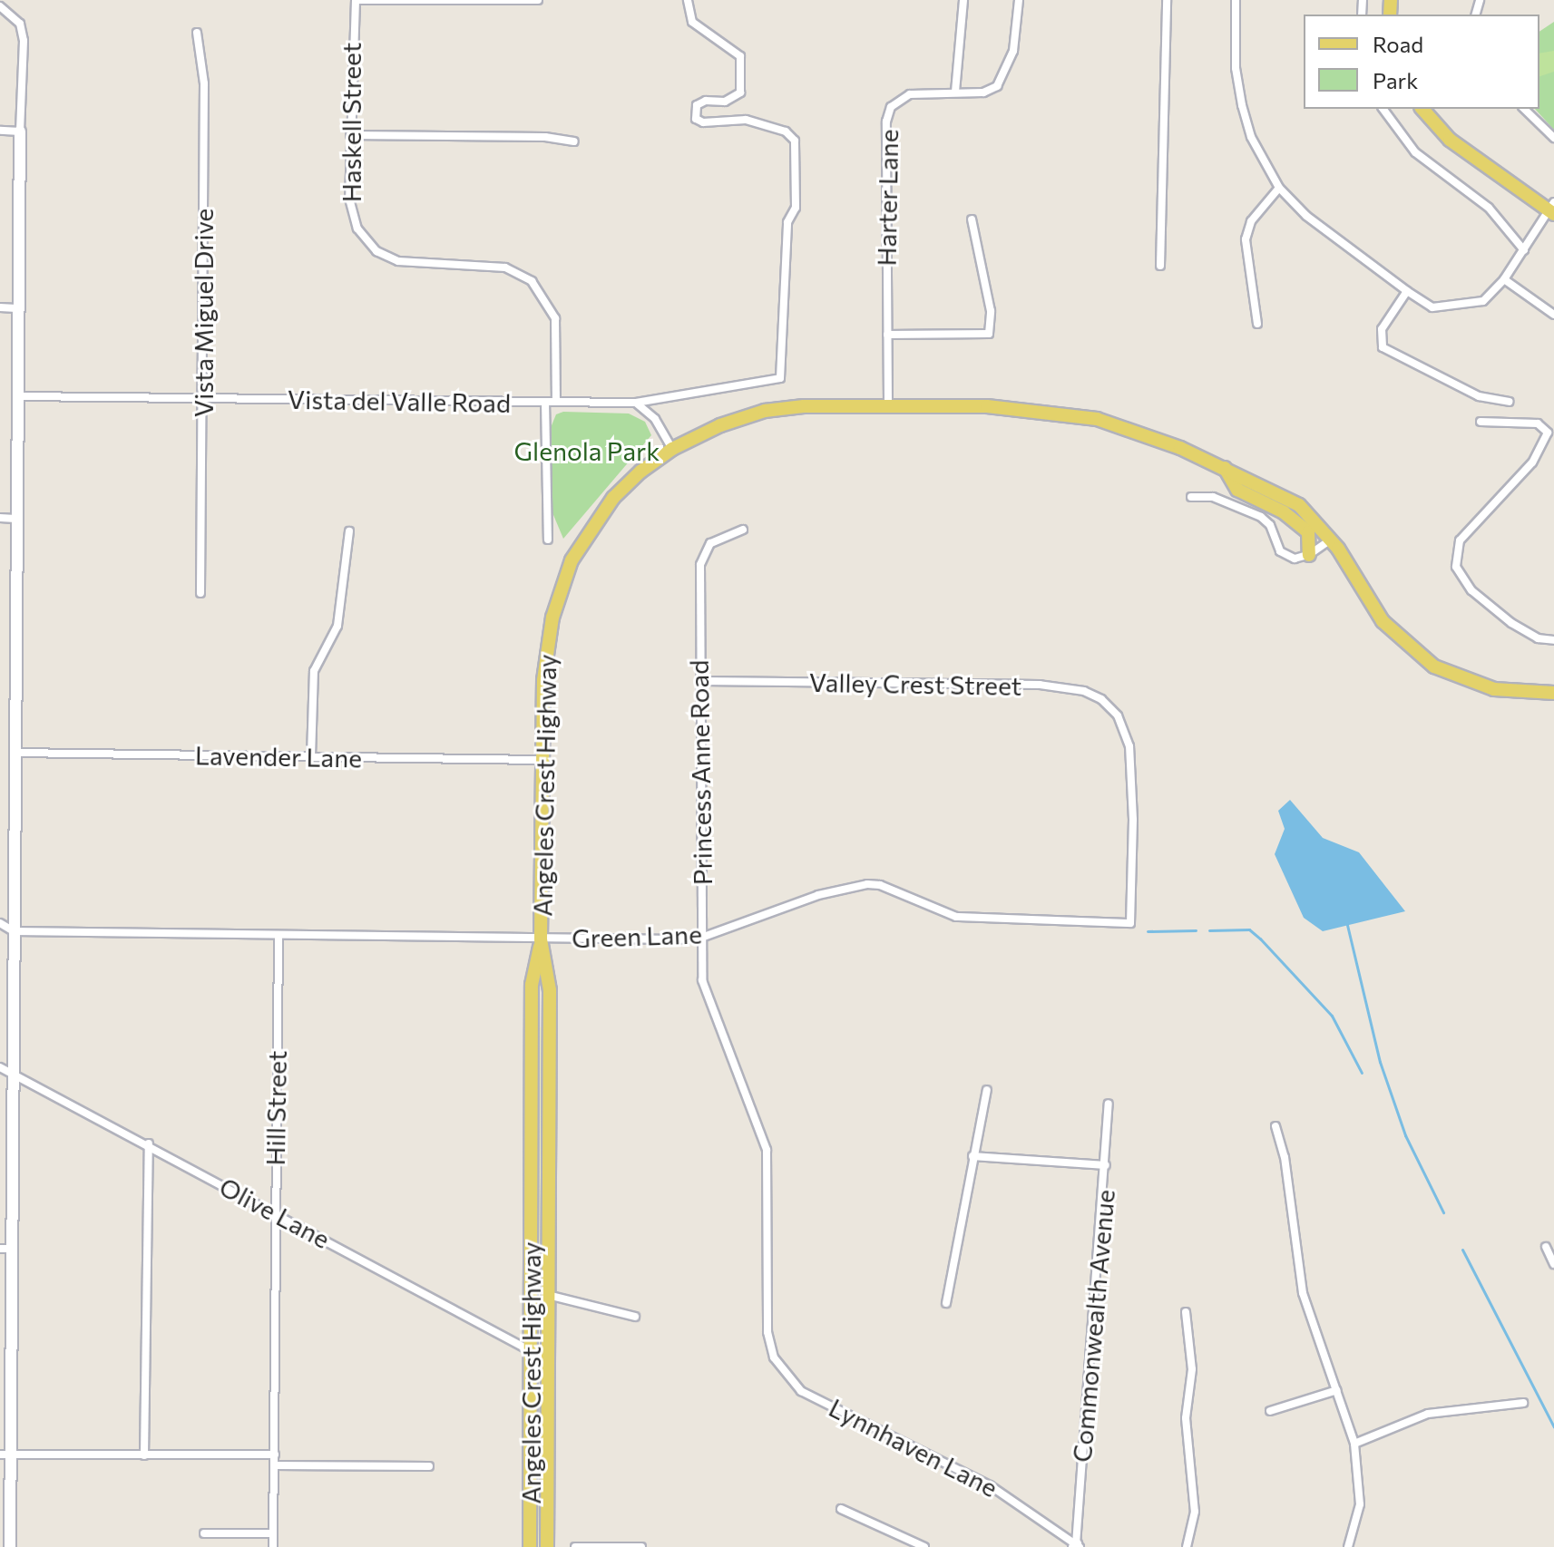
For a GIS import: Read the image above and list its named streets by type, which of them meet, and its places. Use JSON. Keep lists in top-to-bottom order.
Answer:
{
  "streets": {
    "main road": ["Angeles Crest Highway"],
    "street": [
      "Haskell Street",
      "Harter Lane",
      "Vista Miguel Drive",
      "Vista del Valle Road",
      "Valley Crest Street",
      "Lavender Lane",
      "Princess Anne Road",
      "Green Lane",
      "Hill Street",
      "Olive Lane",
      "Commonwealth Avenue",
      "Lynnhaven Lane"
    ]
  },
  "crossings": [
    ["Haskell Street", "Vista del Valle Road"],
    ["Harter Lane", "Angeles Crest Highway"],
    ["Vista Miguel Drive", "Vista del Valle Road"],
    ["Valley Crest Street", "Princess Anne Road"],
    ["Valley Crest Street", "Green Lane"],
    ["Lavender Lane", "Angeles Crest Highway"],
    ["Princess Anne Road", "Green Lane"],
    ["Princess Anne Road", "Lynnhaven Lane"],
    ["Angeles Crest Highway", "Green Lane"],
    ["Angeles Crest Highway", "Olive Lane"],
    ["Green Lane", "Hill Street"],
    ["Hill Street", "Olive Lane"],
    ["Commonwealth Avenue", "Lynnhaven Lane"]
  ],
  "parks": ["Glenola Park"],
  "legend": ["Road", "Park"]
}
